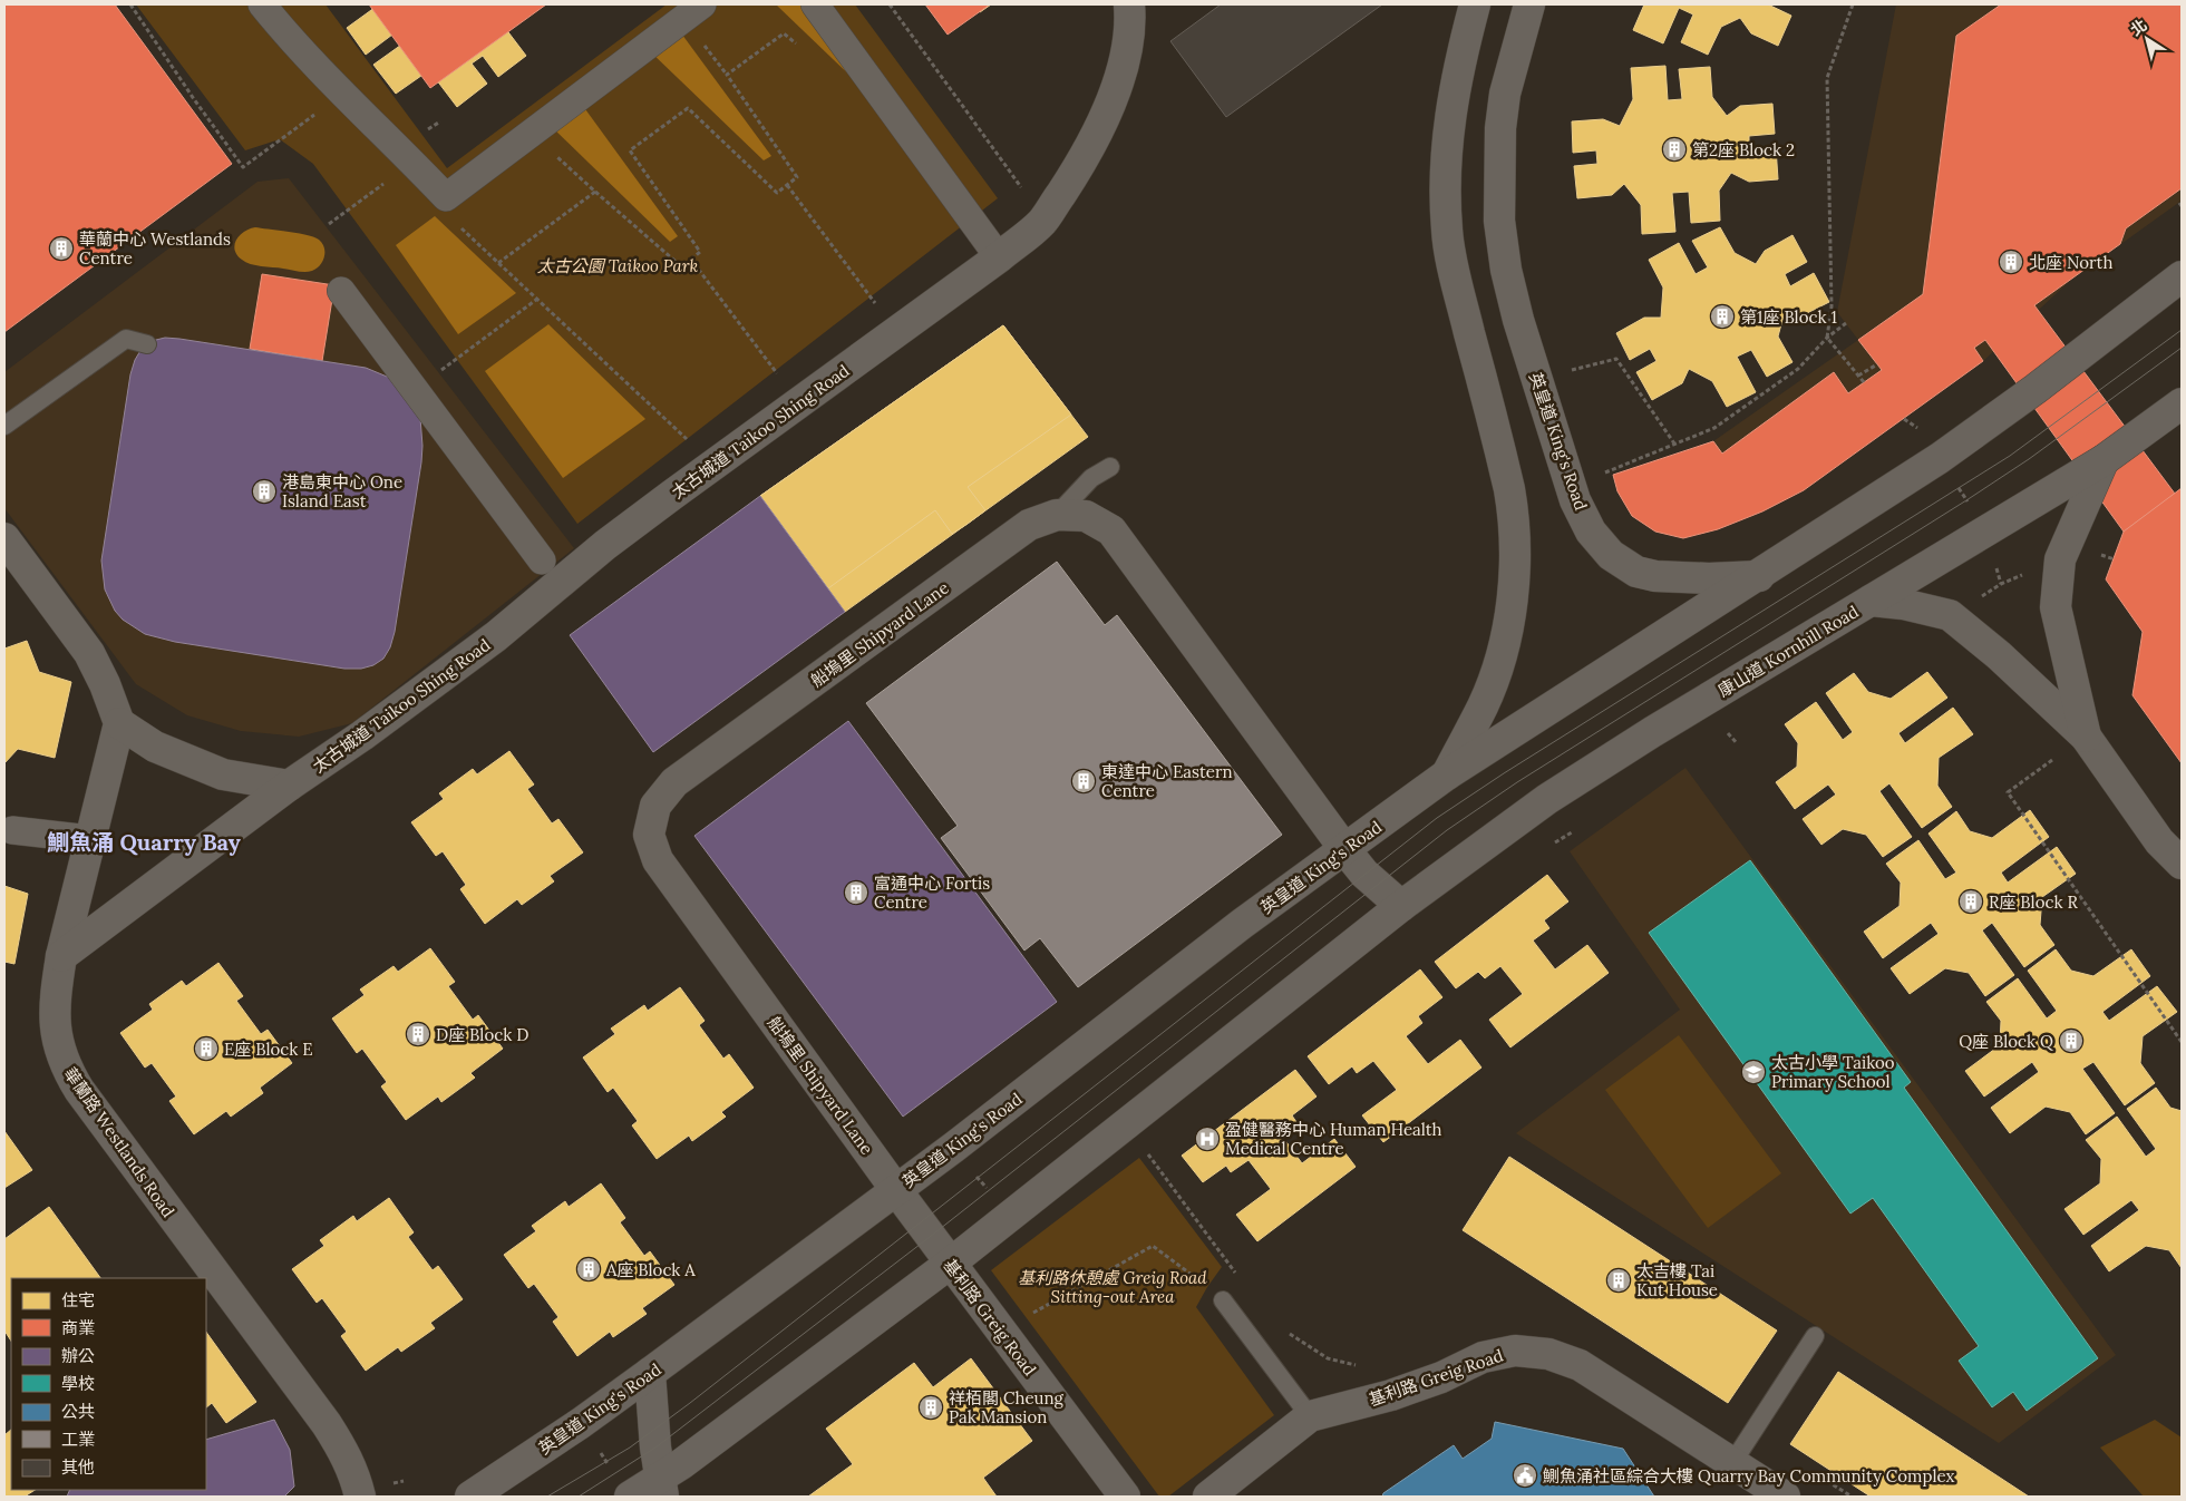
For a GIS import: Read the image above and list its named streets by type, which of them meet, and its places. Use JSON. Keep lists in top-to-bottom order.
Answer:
{
  "streets": {
    "street": [
      "太古城道 Taikoo Shing Road",
      "英皇道 King's Road",
      "船塢里 Shipyard Lane",
      "康山道 Kornhill Road",
      "華蘭路 Westlands Road",
      "基利路 Greig Road"
    ]
  },
  "crossings": [
    ["太古城道 Taikoo Shing Road", "華蘭路 Westlands Road"],
    ["英皇道 King's Road", "船塢里 Shipyard Lane"],
    ["英皇道 King's Road", "基利路 Greig Road"],
    ["船塢里 Shipyard Lane", "康山道 Kornhill Road"],
    ["船塢里 Shipyard Lane", "基利路 Greig Road"]
  ],
  "districts": ["鰂魚涌 Quarry Bay"],
  "parks": ["太古公園 Taikoo Park", "基利路休憩處 Greig Road Sitting-out Area"],
  "places": {
    "building": [
      "第2座 Block 2",
      "華蘭中心 Westlands Centre",
      "北座 North",
      "第1座 Block 1",
      "港島東中心 One Island East",
      "東達中心 Eastern Centre",
      "富通中心 Fortis Centre",
      "R座 Block R",
      "D座 Block D",
      "Q座 Block Q",
      "E座 Block E",
      "A座 Block A",
      "太吉樓 Tai Kut House",
      "祥栢閣 Cheung Pak Mansion"
    ],
    "school or university": ["太古小學 Taikoo Primary School"],
    "hospital": ["盈健醫務中心 Human Health Medical Centre"],
    "public building": ["鰂魚涌社區綜合大樓 Quarry Bay Community Complex"]
  },
  "legend": [
    "住宅",
    "商業",
    "辦公",
    "學校",
    "公共",
    "工業",
    "其他"
  ],
  "north": "top left"
}
